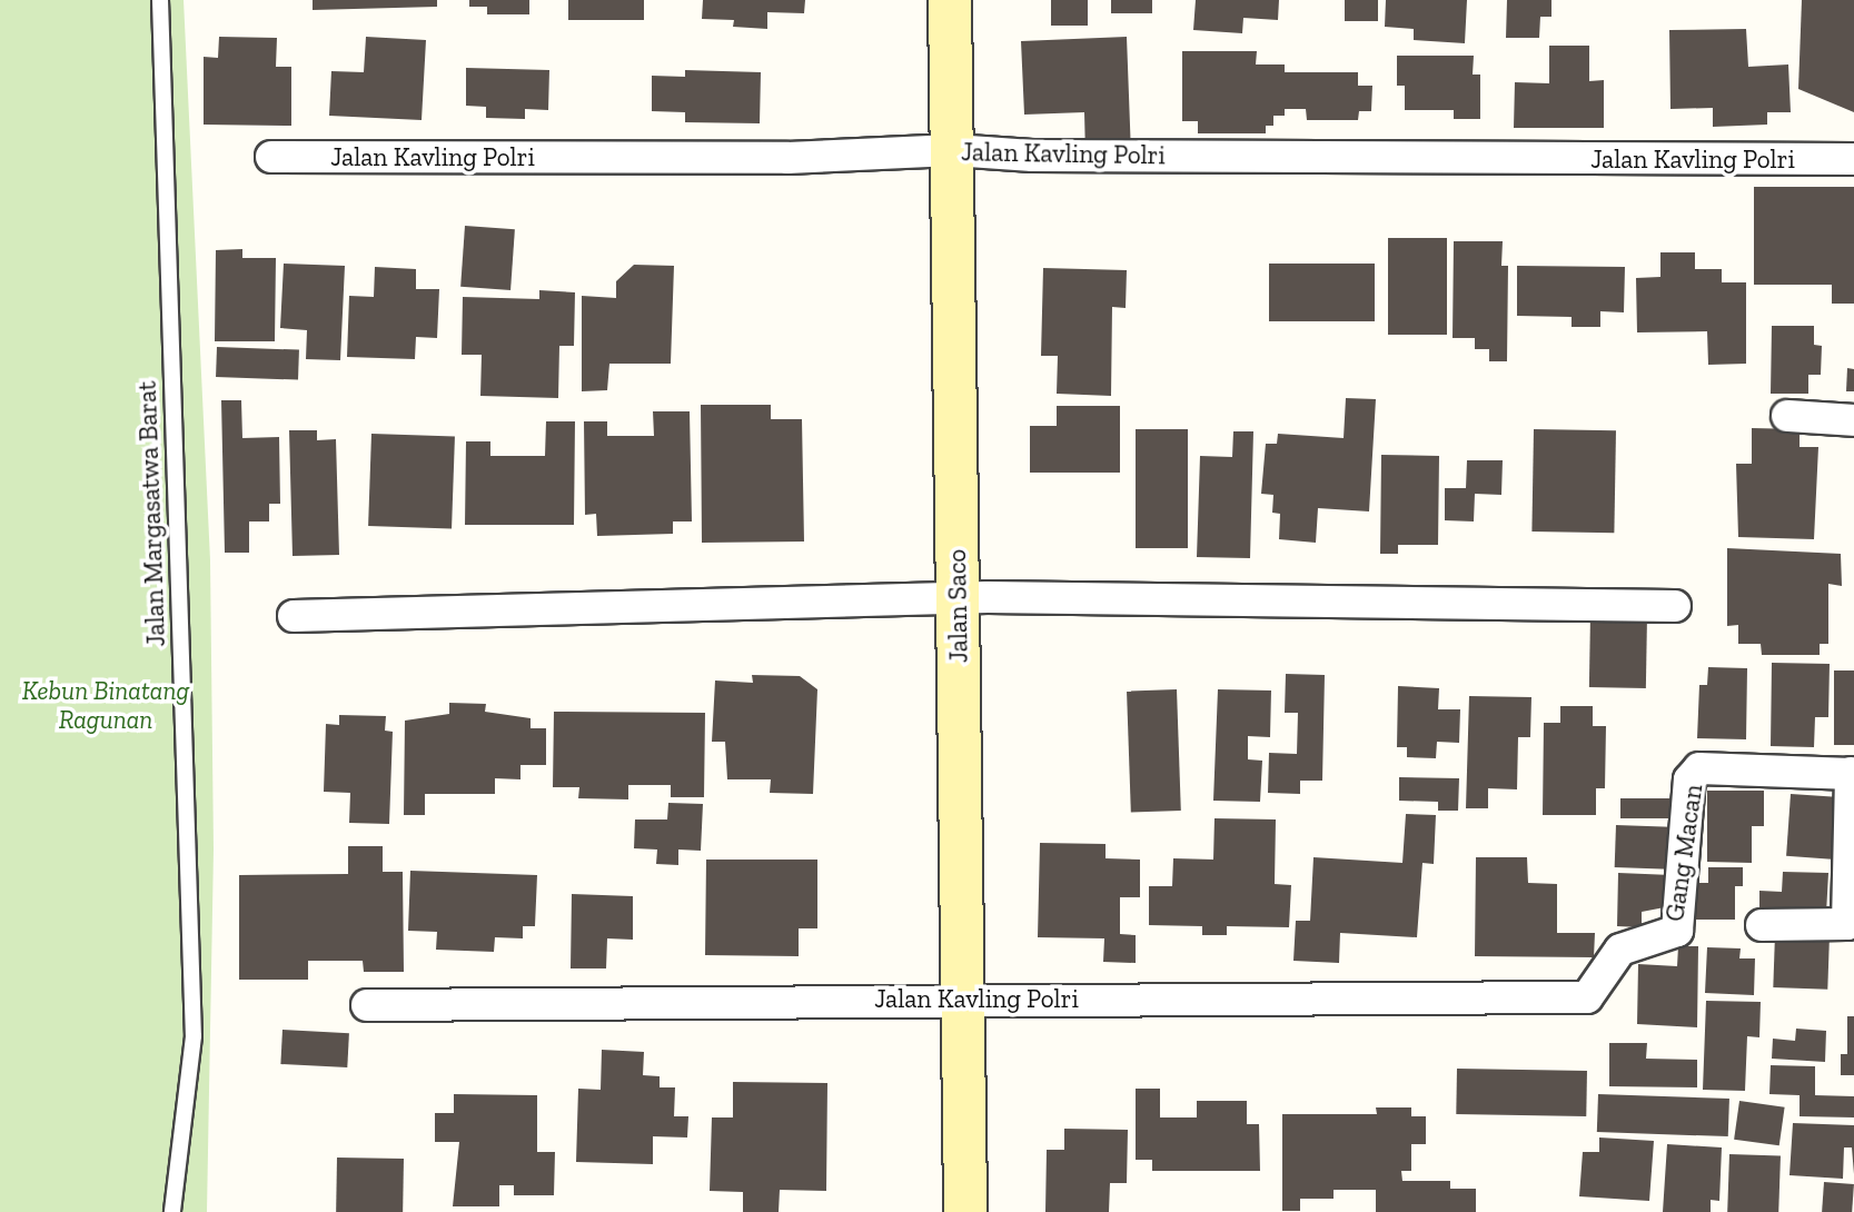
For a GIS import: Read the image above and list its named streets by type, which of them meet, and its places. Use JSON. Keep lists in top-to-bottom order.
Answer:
{
  "streets": {
    "main road": ["Jalan Saco"],
    "street": ["Jalan Kavling Polri", "Gang Macan"],
    "lane": ["Jalan Margasatwa Barat"]
  },
  "crossings": [
    ["Jalan Kavling Polri", "Jalan Saco"],
    ["Jalan Kavling Polri", "Gang Macan"]
  ],
  "parks": ["Kebun Binatang Ragunan"]
}
